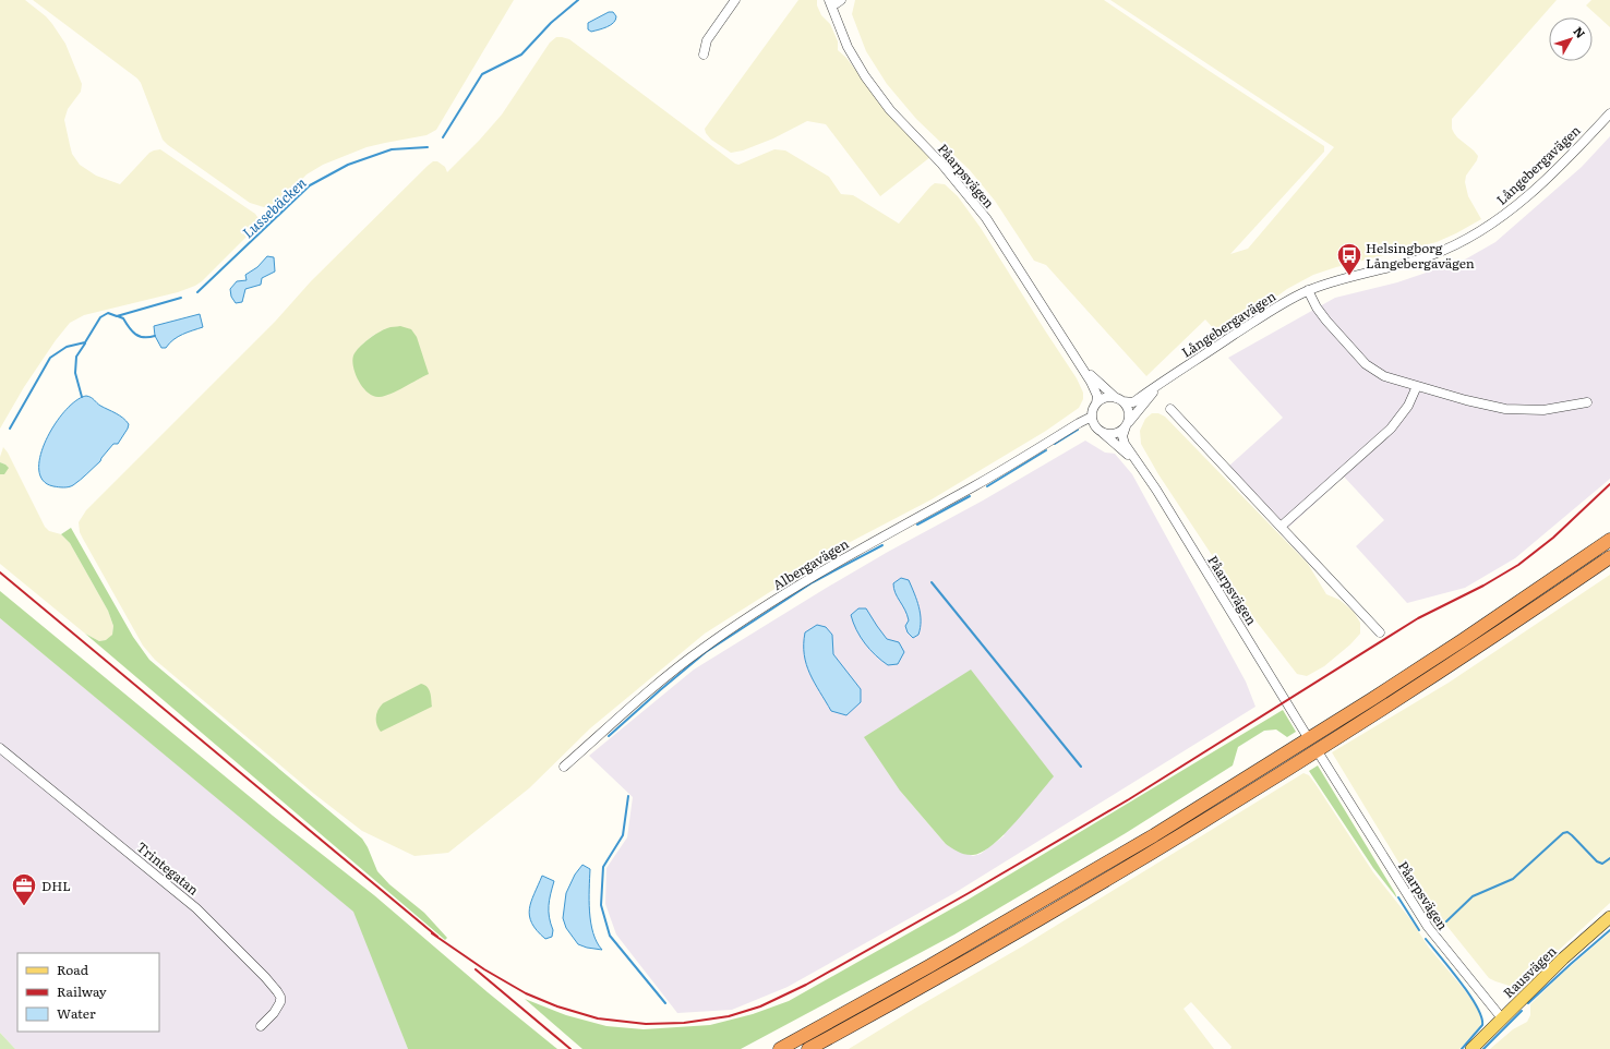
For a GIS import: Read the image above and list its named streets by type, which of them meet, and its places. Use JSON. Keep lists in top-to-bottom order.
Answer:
{
  "streets": {
    "main road": ["Rausvägen"],
    "street": [
      "Långebergavägen",
      "Påarpsvägen",
      "Albergavägen",
      "Trintegatan"
    ]
  },
  "crossings": [
    ["Långebergavägen", "Påarpsvägen"],
    ["Långebergavägen", "Albergavägen"],
    ["Påarpsvägen", "Albergavägen"],
    ["Påarpsvägen", "Rausvägen"]
  ],
  "water": ["Lussebäcken"],
  "places": {
    "bus stop": ["Helsingborg Långebergavägen"],
    "office": ["DHL"]
  },
  "legend": ["Road", "Railway", "Water"],
  "north": "top right"
}
